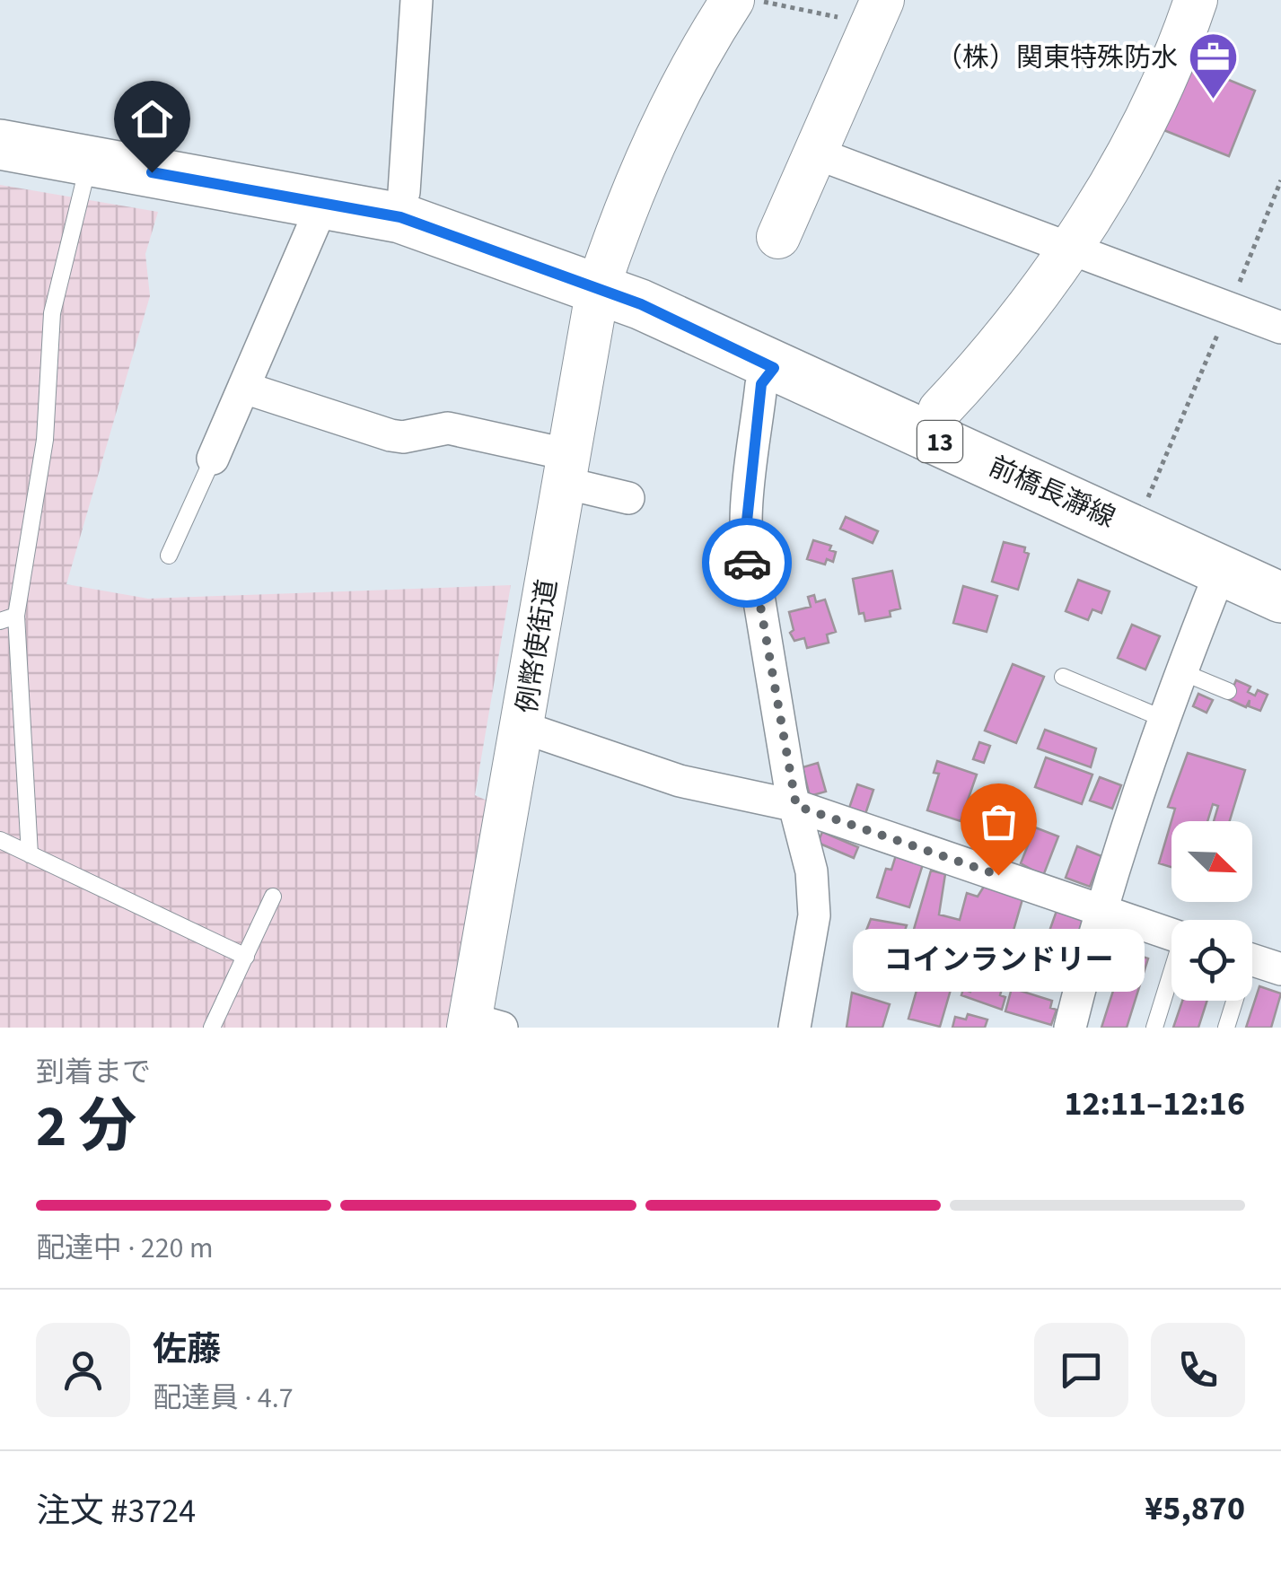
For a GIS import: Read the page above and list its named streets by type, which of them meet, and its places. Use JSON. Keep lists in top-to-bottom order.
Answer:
{
  "streets": {
    "main road": ["13", "前橋長瀞線"],
    "street": ["例幣使街道"]
  },
  "crossings": [
    ["前橋長瀞線", "例幣使街道"]
  ],
  "places": {
    "office": ["（株）関東特殊防水"],
    "other": ["コインランドリー"]
  },
  "north": "bottom right",
  "page": {
    "bubble": "コインランドリー",
    "heading": ["2 分", "到着まで", "12:11–12:16"],
    "panel": [
      "佐藤",
      "配達員 · 4.7",
      "注文 #3724",
      "¥5,870"
    ],
    "bar": "配達中 · 220 m"
  }
}
